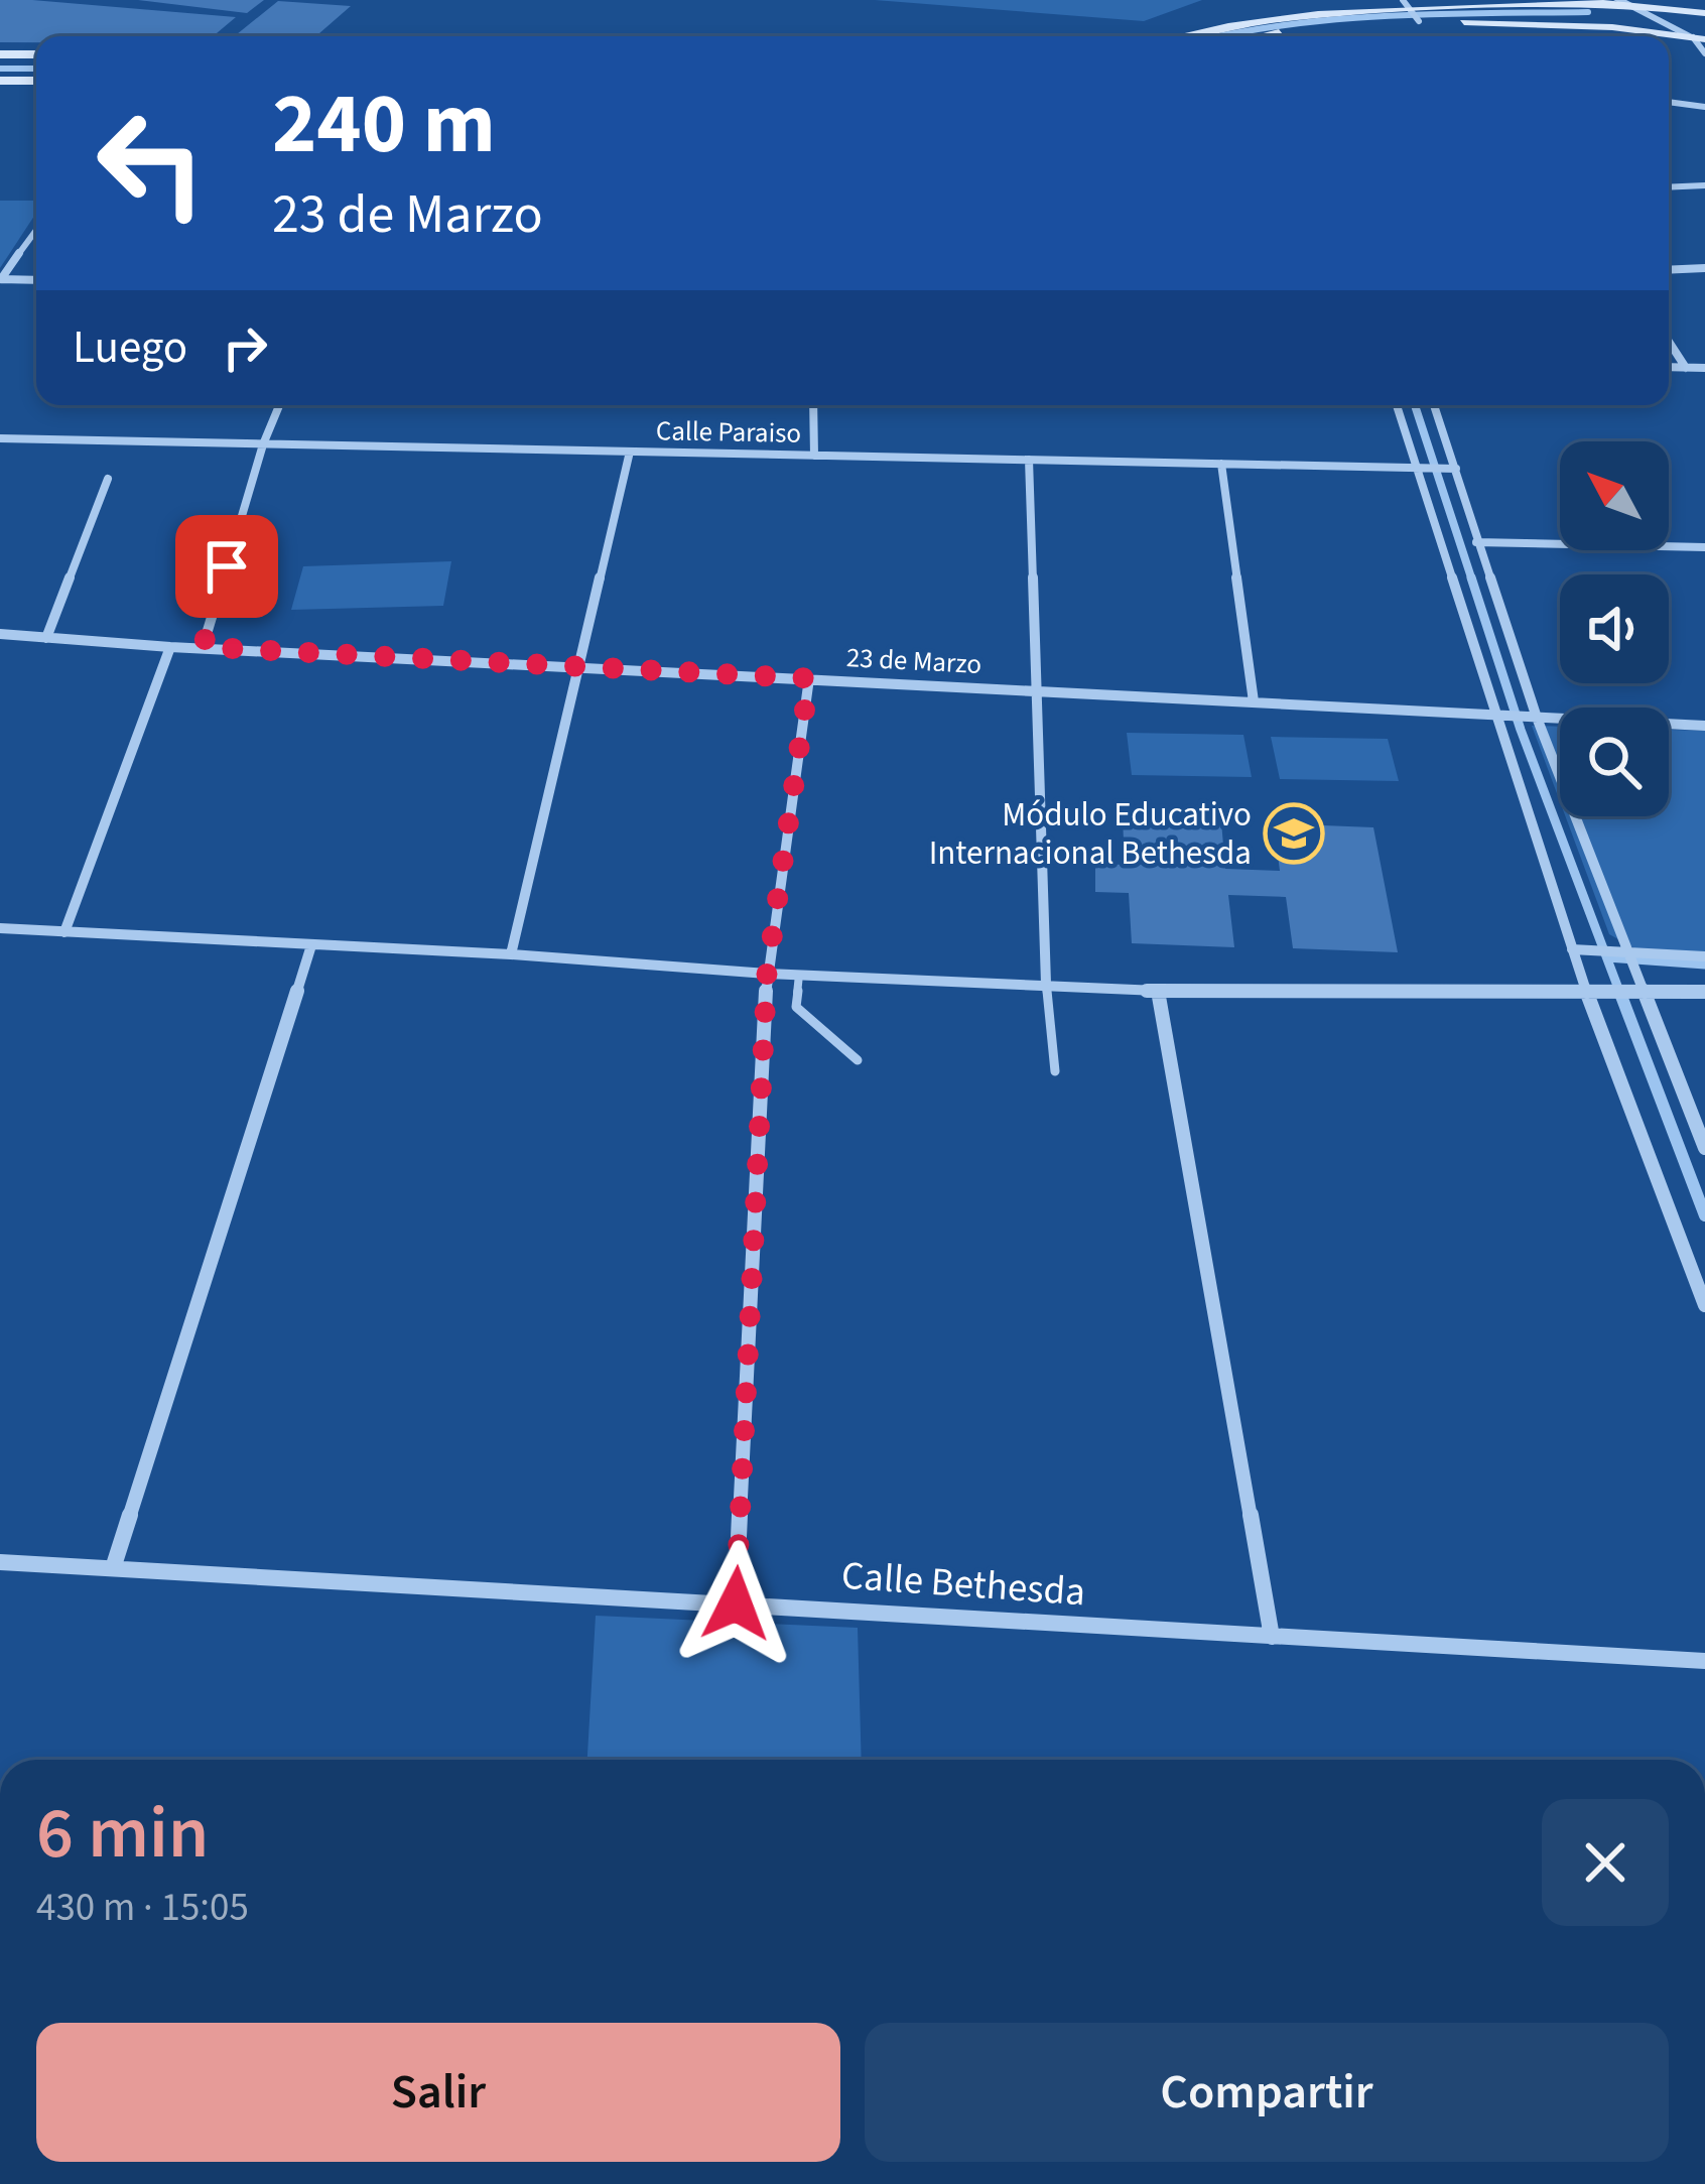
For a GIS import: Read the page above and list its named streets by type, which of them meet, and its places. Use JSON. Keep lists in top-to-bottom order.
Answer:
{
  "streets": {
    "street": ["Calle Paraiso", "23 de Marzo", "Calle Bethesda"]
  },
  "places": {
    "school or university": ["Módulo Educativo Internacional Bethesda"]
  },
  "north": "top left",
  "page": {
    "turn": ["240 m", "23 de Marzo"],
    "then": "Luego",
    "heading": ["6 min", "430 m · 15:05"],
    "buttons": ["Salir", "Compartir"]
  }
}
